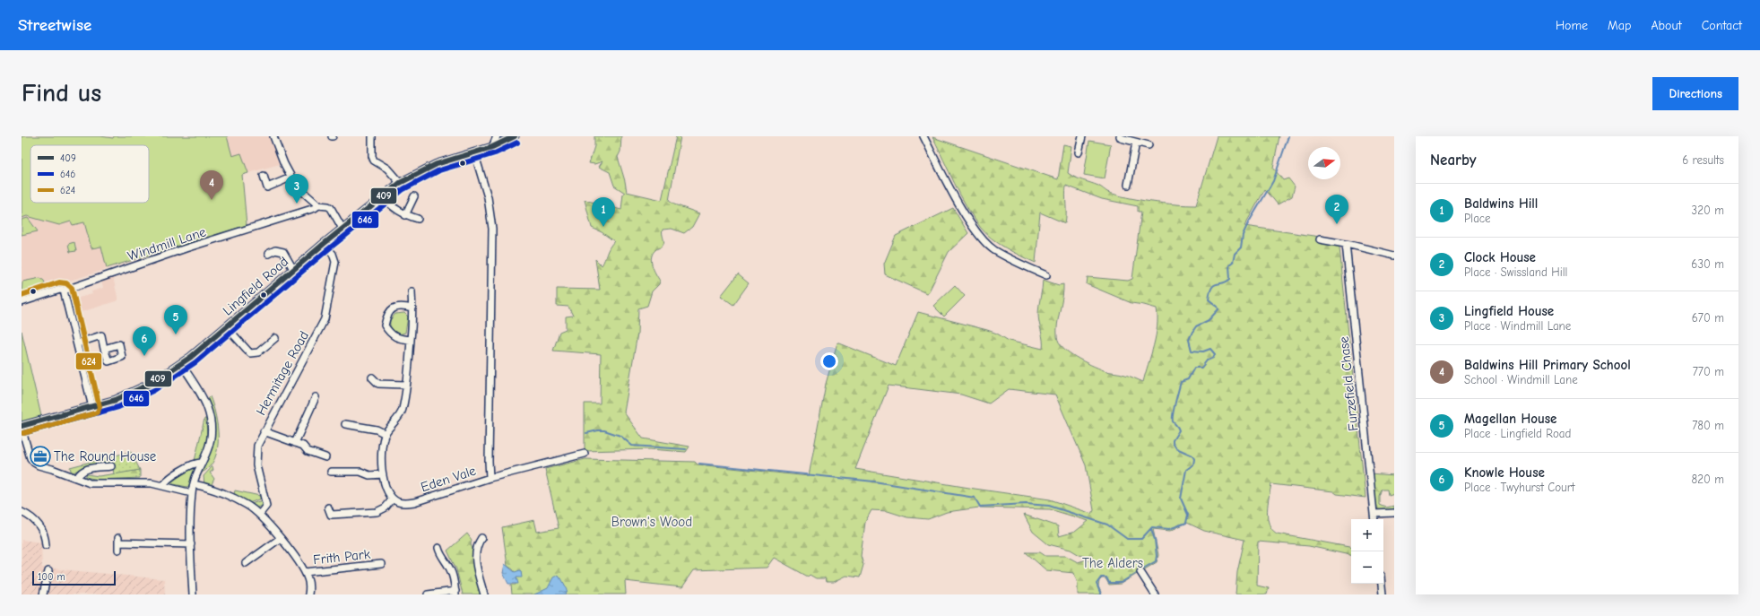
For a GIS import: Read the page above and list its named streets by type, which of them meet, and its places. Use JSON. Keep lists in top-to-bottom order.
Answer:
{
  "streets": {
    "street": [
      "Windmill Lane",
      "Lingfield Road",
      "Hermitage Road",
      "Furzefield Chase",
      "Eden Vale",
      "Frith Park"
    ]
  },
  "crossings": [
    ["Lingfield Road", "Hermitage Road"]
  ],
  "parks": ["Brown's Wood", "The Alders"],
  "places": {
    "office": ["The Round House"]
  },
  "lines": ["transit line 409", "transit line 646", "transit line 624"],
  "legend": ["409", "646", "624"],
  "scale_bar": "100 m",
  "north": "right",
  "page": {
    "header": "Streetwise",
    "nav": [
      "Home",
      "Map",
      "About",
      "Contact"
    ],
    "buttons": "Directions",
    "title": "Find us",
    "heading": ["Nearby", "6 results"],
    "pins": [
      "4",
      "3",
      "2",
      "1",
      "5",
      "6"
    ],
    "list": [
      {
        "mark": "1",
        "name": "Baldwins Hill",
        "note": "Place",
        "value": "320 m"
      },
      {
        "mark": "2",
        "name": "Clock House",
        "note": "Place · Swissland Hill",
        "value": "630 m"
      },
      {
        "mark": "3",
        "name": "Lingfield House",
        "note": "Place · Windmill Lane",
        "value": "670 m"
      },
      {
        "mark": "4",
        "name": "Baldwins Hill Primary School",
        "note": "School · Windmill Lane",
        "value": "770 m"
      },
      {
        "mark": "5",
        "name": "Magellan House",
        "note": "Place · Lingfield Road",
        "value": "780 m"
      },
      {
        "mark": "6",
        "name": "Knowle House",
        "note": "Place · Twyhurst Court",
        "value": "820 m"
      }
    ],
    "map_buttons": ["+", "−"],
    "scale": "100 m"
  }
}
